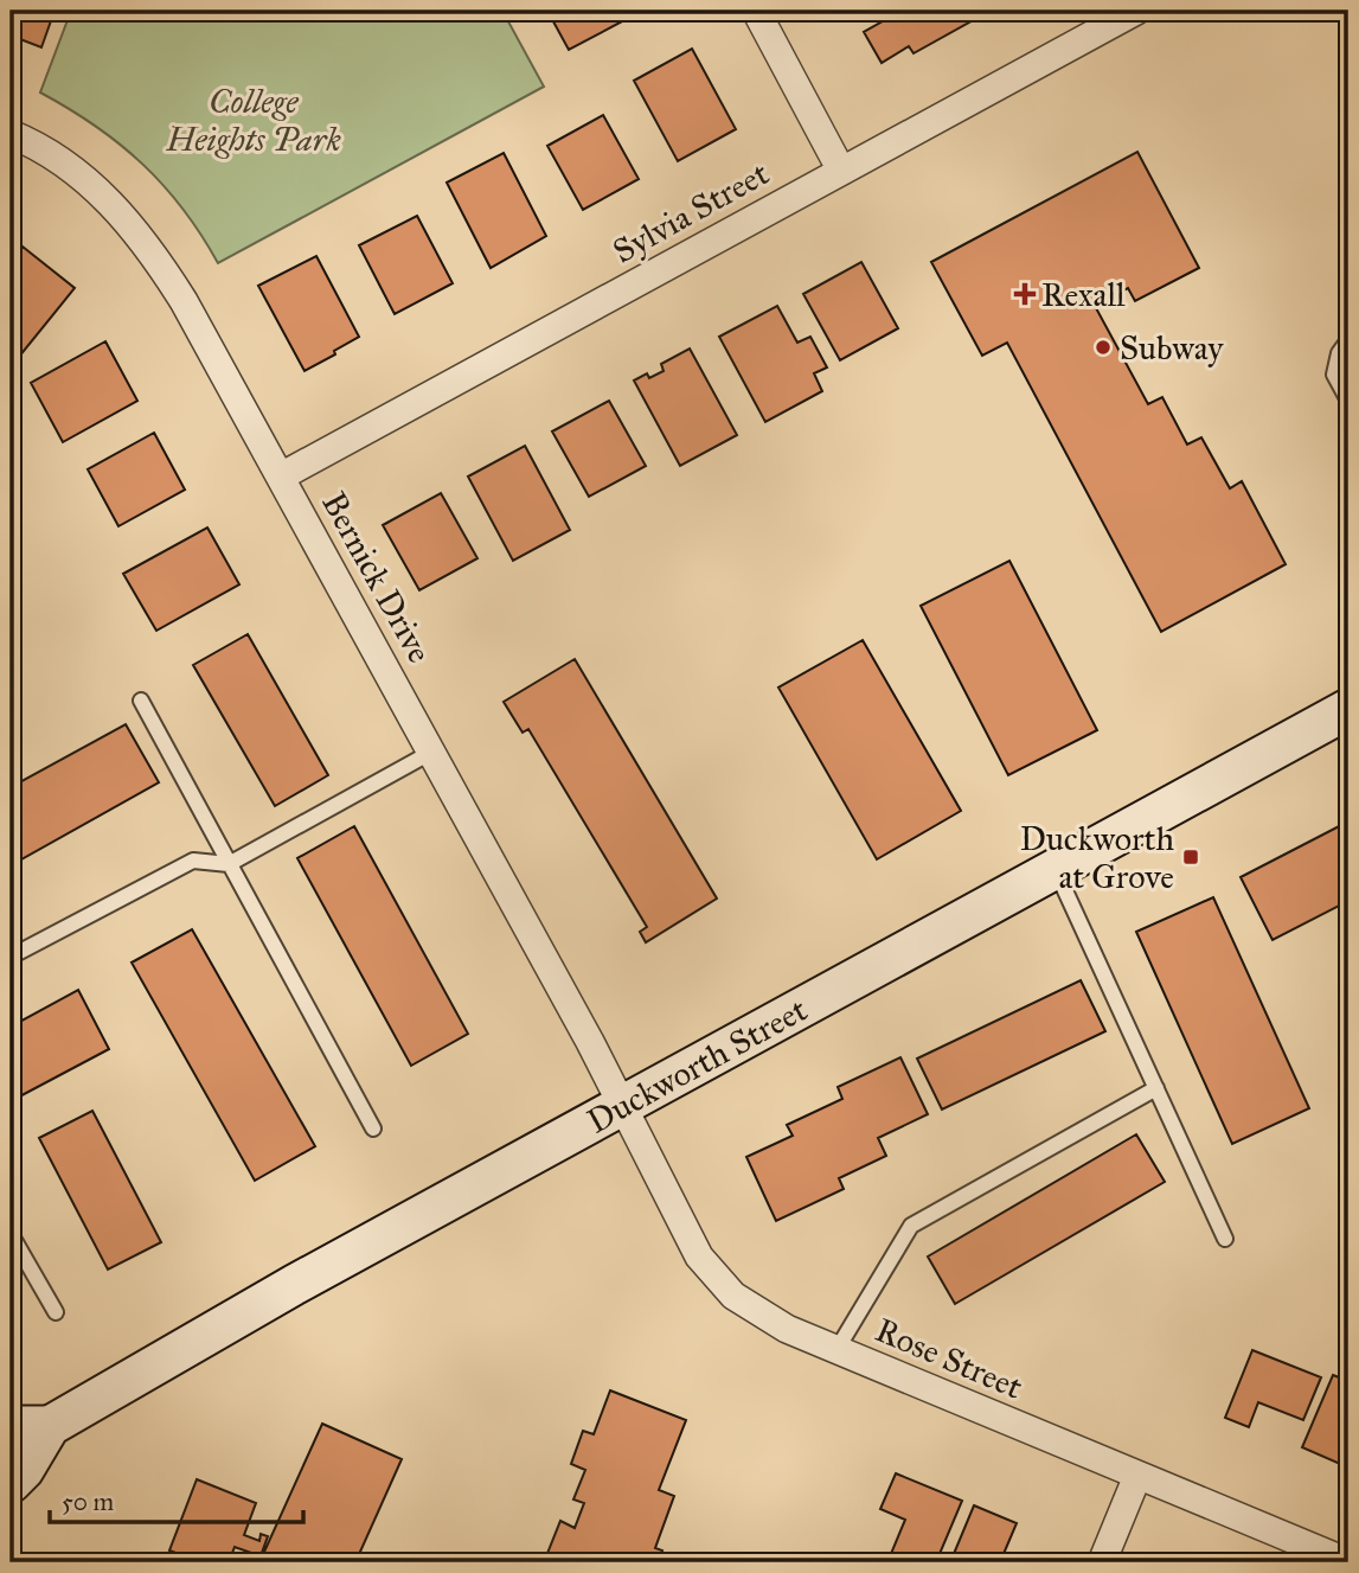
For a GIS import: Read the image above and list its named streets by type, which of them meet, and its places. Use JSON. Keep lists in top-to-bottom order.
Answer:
{
  "streets": {
    "main road": ["Duckworth Street"],
    "street": ["Sylvia Street", "Bernick Drive", "Rose Street"]
  },
  "crossings": [
    ["Sylvia Street", "Bernick Drive"],
    ["Bernick Drive", "Duckworth Street"],
    ["Bernick Drive", "Rose Street"],
    ["Duckworth Street", "Rose Street"]
  ],
  "parks": ["College Heights Park"],
  "places": {
    "health": ["Rexall"],
    "other": ["Subway"],
    "transit": ["Duckworth at Grove"]
  },
  "scale_bar": "50 m"
}
